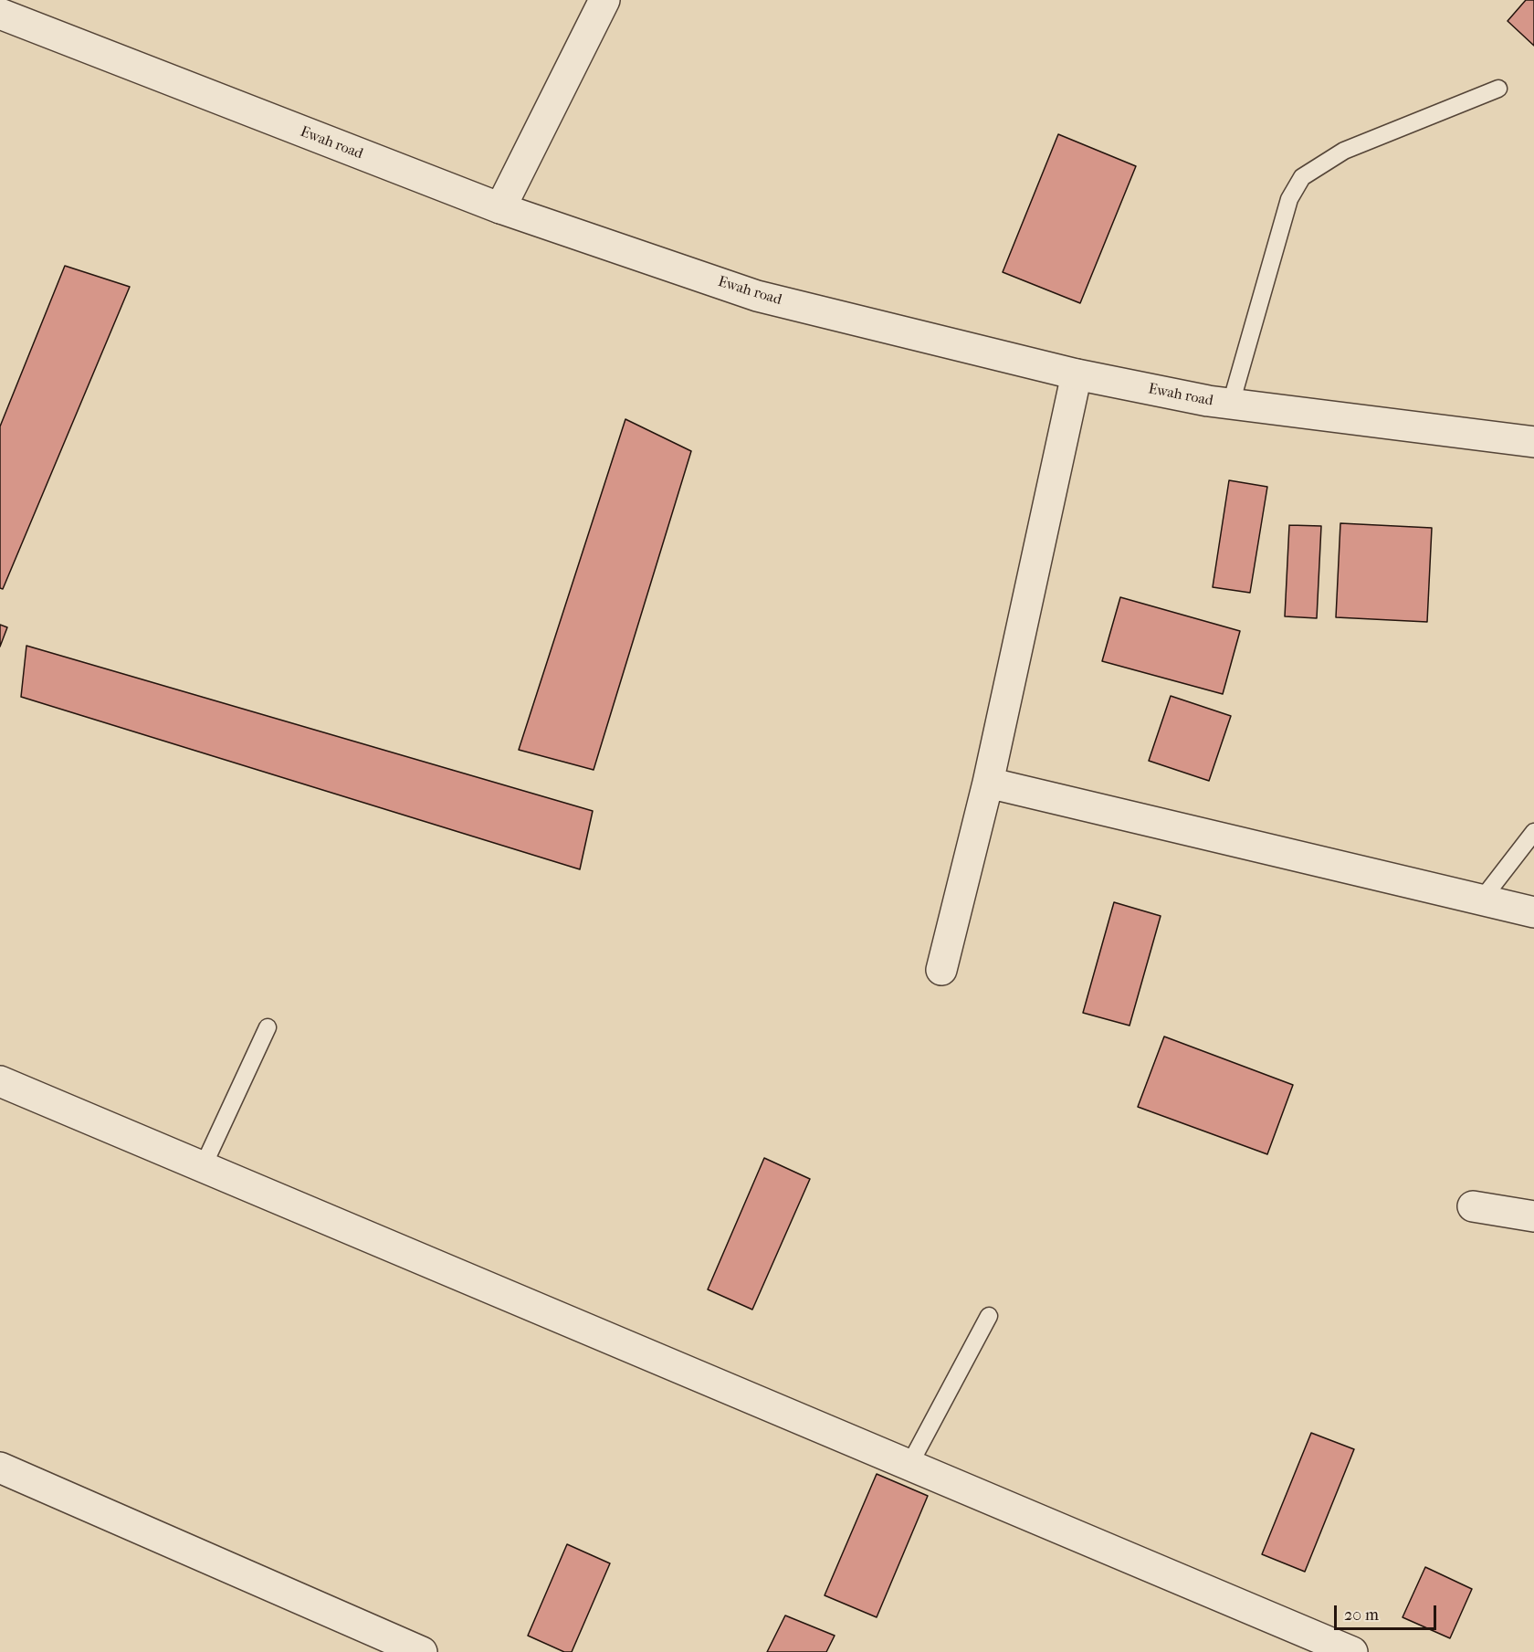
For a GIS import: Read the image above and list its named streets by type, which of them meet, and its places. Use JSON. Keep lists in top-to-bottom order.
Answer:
{
  "streets": {
    "street": ["Ewah road"]
  },
  "scale_bar": "20 m"
}
